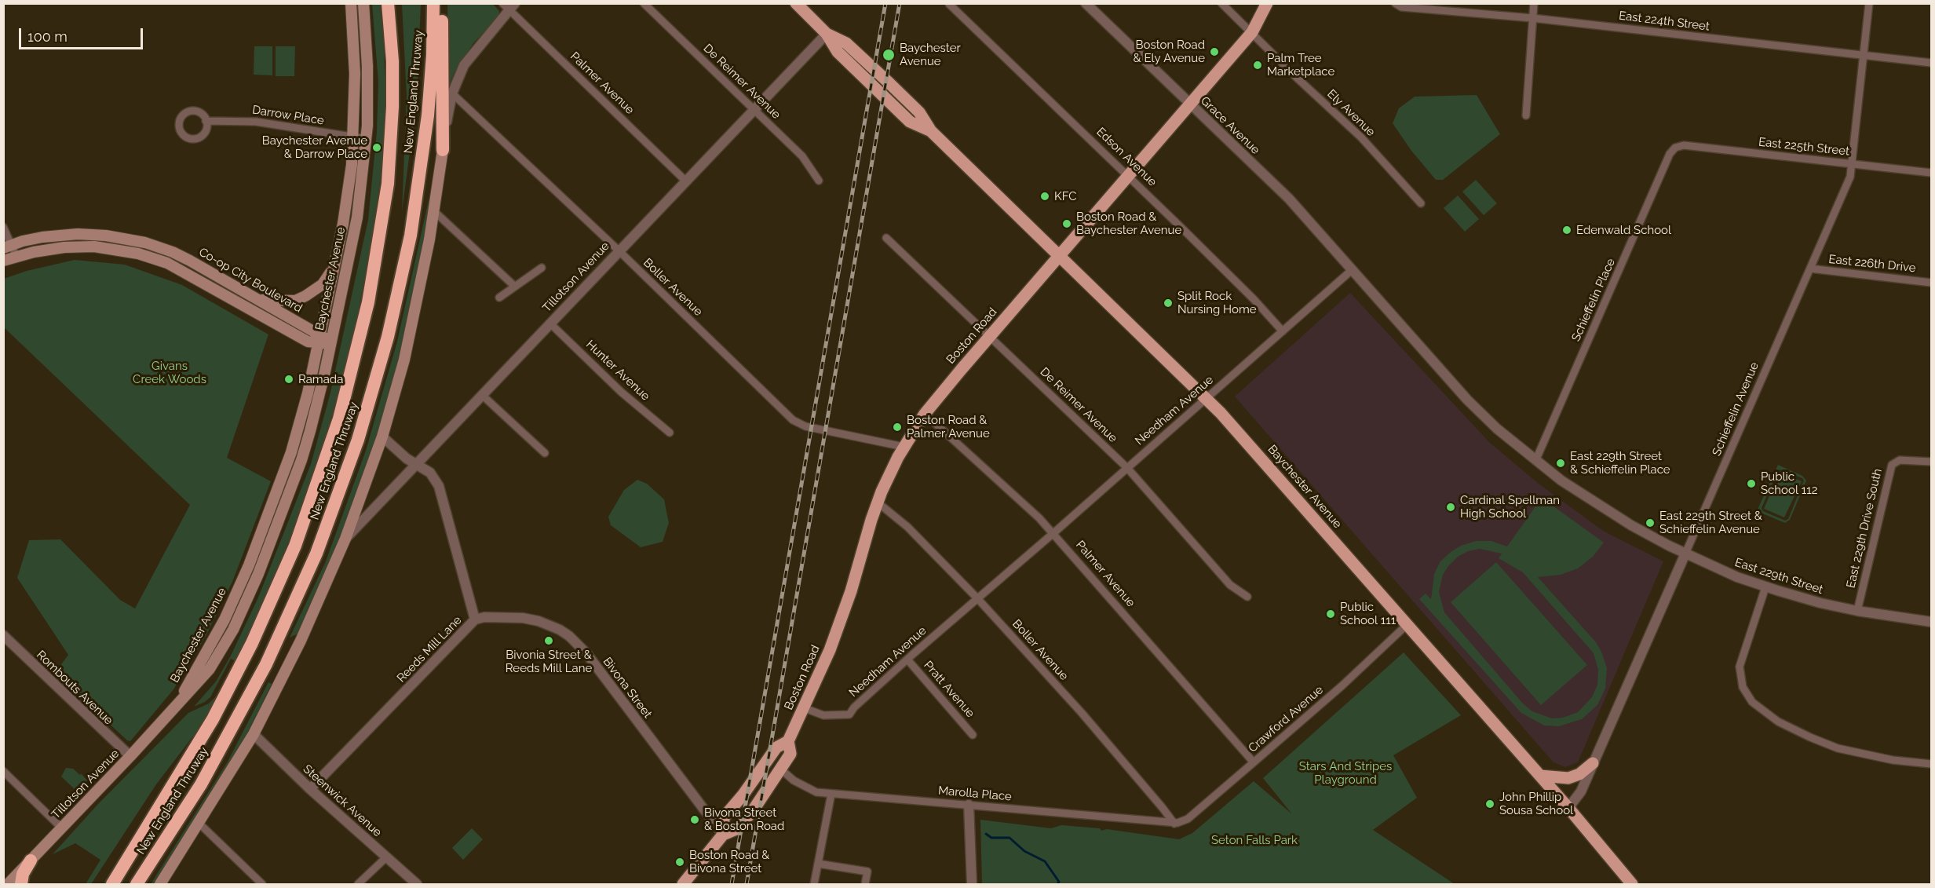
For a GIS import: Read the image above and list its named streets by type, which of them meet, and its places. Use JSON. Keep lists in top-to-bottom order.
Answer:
{
  "streets": {
    "highway": ["New England Thruway"],
    "main road": [
      "Tillotson Avenue",
      "Baychester Avenue",
      "Co-op City Boulevard",
      "Boston Road"
    ],
    "street": [
      "East 224th Street",
      "De Reimer Avenue",
      "Palmer Avenue",
      "Ely Avenue",
      "Darrow Place",
      "Grace Avenue",
      "East 225th Street",
      "Edson Avenue",
      "East 226th Drive",
      "Boller Avenue",
      "Schieffelin Place",
      "Hunter Avenue",
      "Schieffelin Avenue",
      "Needham Avenue",
      "East 229th Drive South",
      "East 229th Street",
      "Reeds Mill Lane",
      "Rombouts Avenue",
      "Bivona Street",
      "Pratt Avenue",
      "Crawford Avenue",
      "Marolla Place",
      "Steenwick Avenue"
    ]
  },
  "crossings": [
    ["East 224th Street", "Schieffelin Avenue"],
    ["De Reimer Avenue", "Tillotson Avenue"],
    ["De Reimer Avenue", "Boston Road"],
    ["De Reimer Avenue", "Needham Avenue"],
    ["Palmer Avenue", "Tillotson Avenue"],
    ["Palmer Avenue", "Boston Road"],
    ["Palmer Avenue", "Needham Avenue"],
    ["Palmer Avenue", "Crawford Avenue"],
    ["Ely Avenue", "Boston Road"],
    ["Darrow Place", "Baychester Avenue"],
    ["Grace Avenue", "Boston Road"],
    ["Grace Avenue", "Needham Avenue"],
    ["East 225th Street", "Schieffelin Place"],
    ["East 225th Street", "Schieffelin Avenue"],
    ["Edson Avenue", "Boston Road"],
    ["Edson Avenue", "Needham Avenue"],
    ["East 226th Drive", "Schieffelin Avenue"],
    ["Tillotson Avenue", "Baychester Avenue"],
    ["Tillotson Avenue", "Boller Avenue"],
    ["Tillotson Avenue", "Hunter Avenue"],
    ["Tillotson Avenue", "Reeds Mill Lane"],
    ["Tillotson Avenue", "Rombouts Avenue"],
    ["Baychester Avenue", "Co-op City Boulevard"],
    ["Baychester Avenue", "Boston Road"],
    ["Baychester Avenue", "Schieffelin Avenue"],
    ["Baychester Avenue", "Needham Avenue"],
    ["Baychester Avenue", "Crawford Avenue"],
    ["Boller Avenue", "Boston Road"],
    ["Boller Avenue", "Needham Avenue"],
    ["Boller Avenue", "Crawford Avenue"],
    ["Boller Avenue", "Marolla Place"],
    ["Schieffelin Place", "East 229th Street"],
    ["Boston Road", "Needham Avenue"],
    ["Boston Road", "Bivona Street"],
    ["Boston Road", "Marolla Place"],
    ["Schieffelin Avenue", "East 229th Street"],
    ["Needham Avenue", "Pratt Avenue"],
    ["East 229th Drive South", "East 229th Street"],
    ["Reeds Mill Lane", "Bivona Street"],
    ["Reeds Mill Lane", "Steenwick Avenue"],
    ["Crawford Avenue", "Marolla Place"]
  ],
  "parks": ["Givans Creek Woods", "Stars And Stripes Playground", "Seton Falls Park"],
  "places": [
    "Boston Road & Ely Avenue",
    "Baychester Avenue",
    "Palm Tree Marketplace",
    "Baychester Avenue & Darrow Place",
    "KFC",
    "Boston Road & Baychester Avenue",
    "Edenwald School",
    "Split Rock Nursing Home",
    "Ramada",
    "Boston Road & Palmer Avenue",
    "East 229th Street & Schieffelin Place",
    "Public School 112",
    "Cardinal Spellman High School",
    "East 229th Street & Schieffelin Avenue",
    "Public School 111",
    "Bivonia Street & Reeds Mill Lane",
    "John Phillip Sousa School",
    "Bivona Street & Boston Road",
    "Boston Road & Bivona Street"
  ],
  "scale_bar": "100 m"
}
